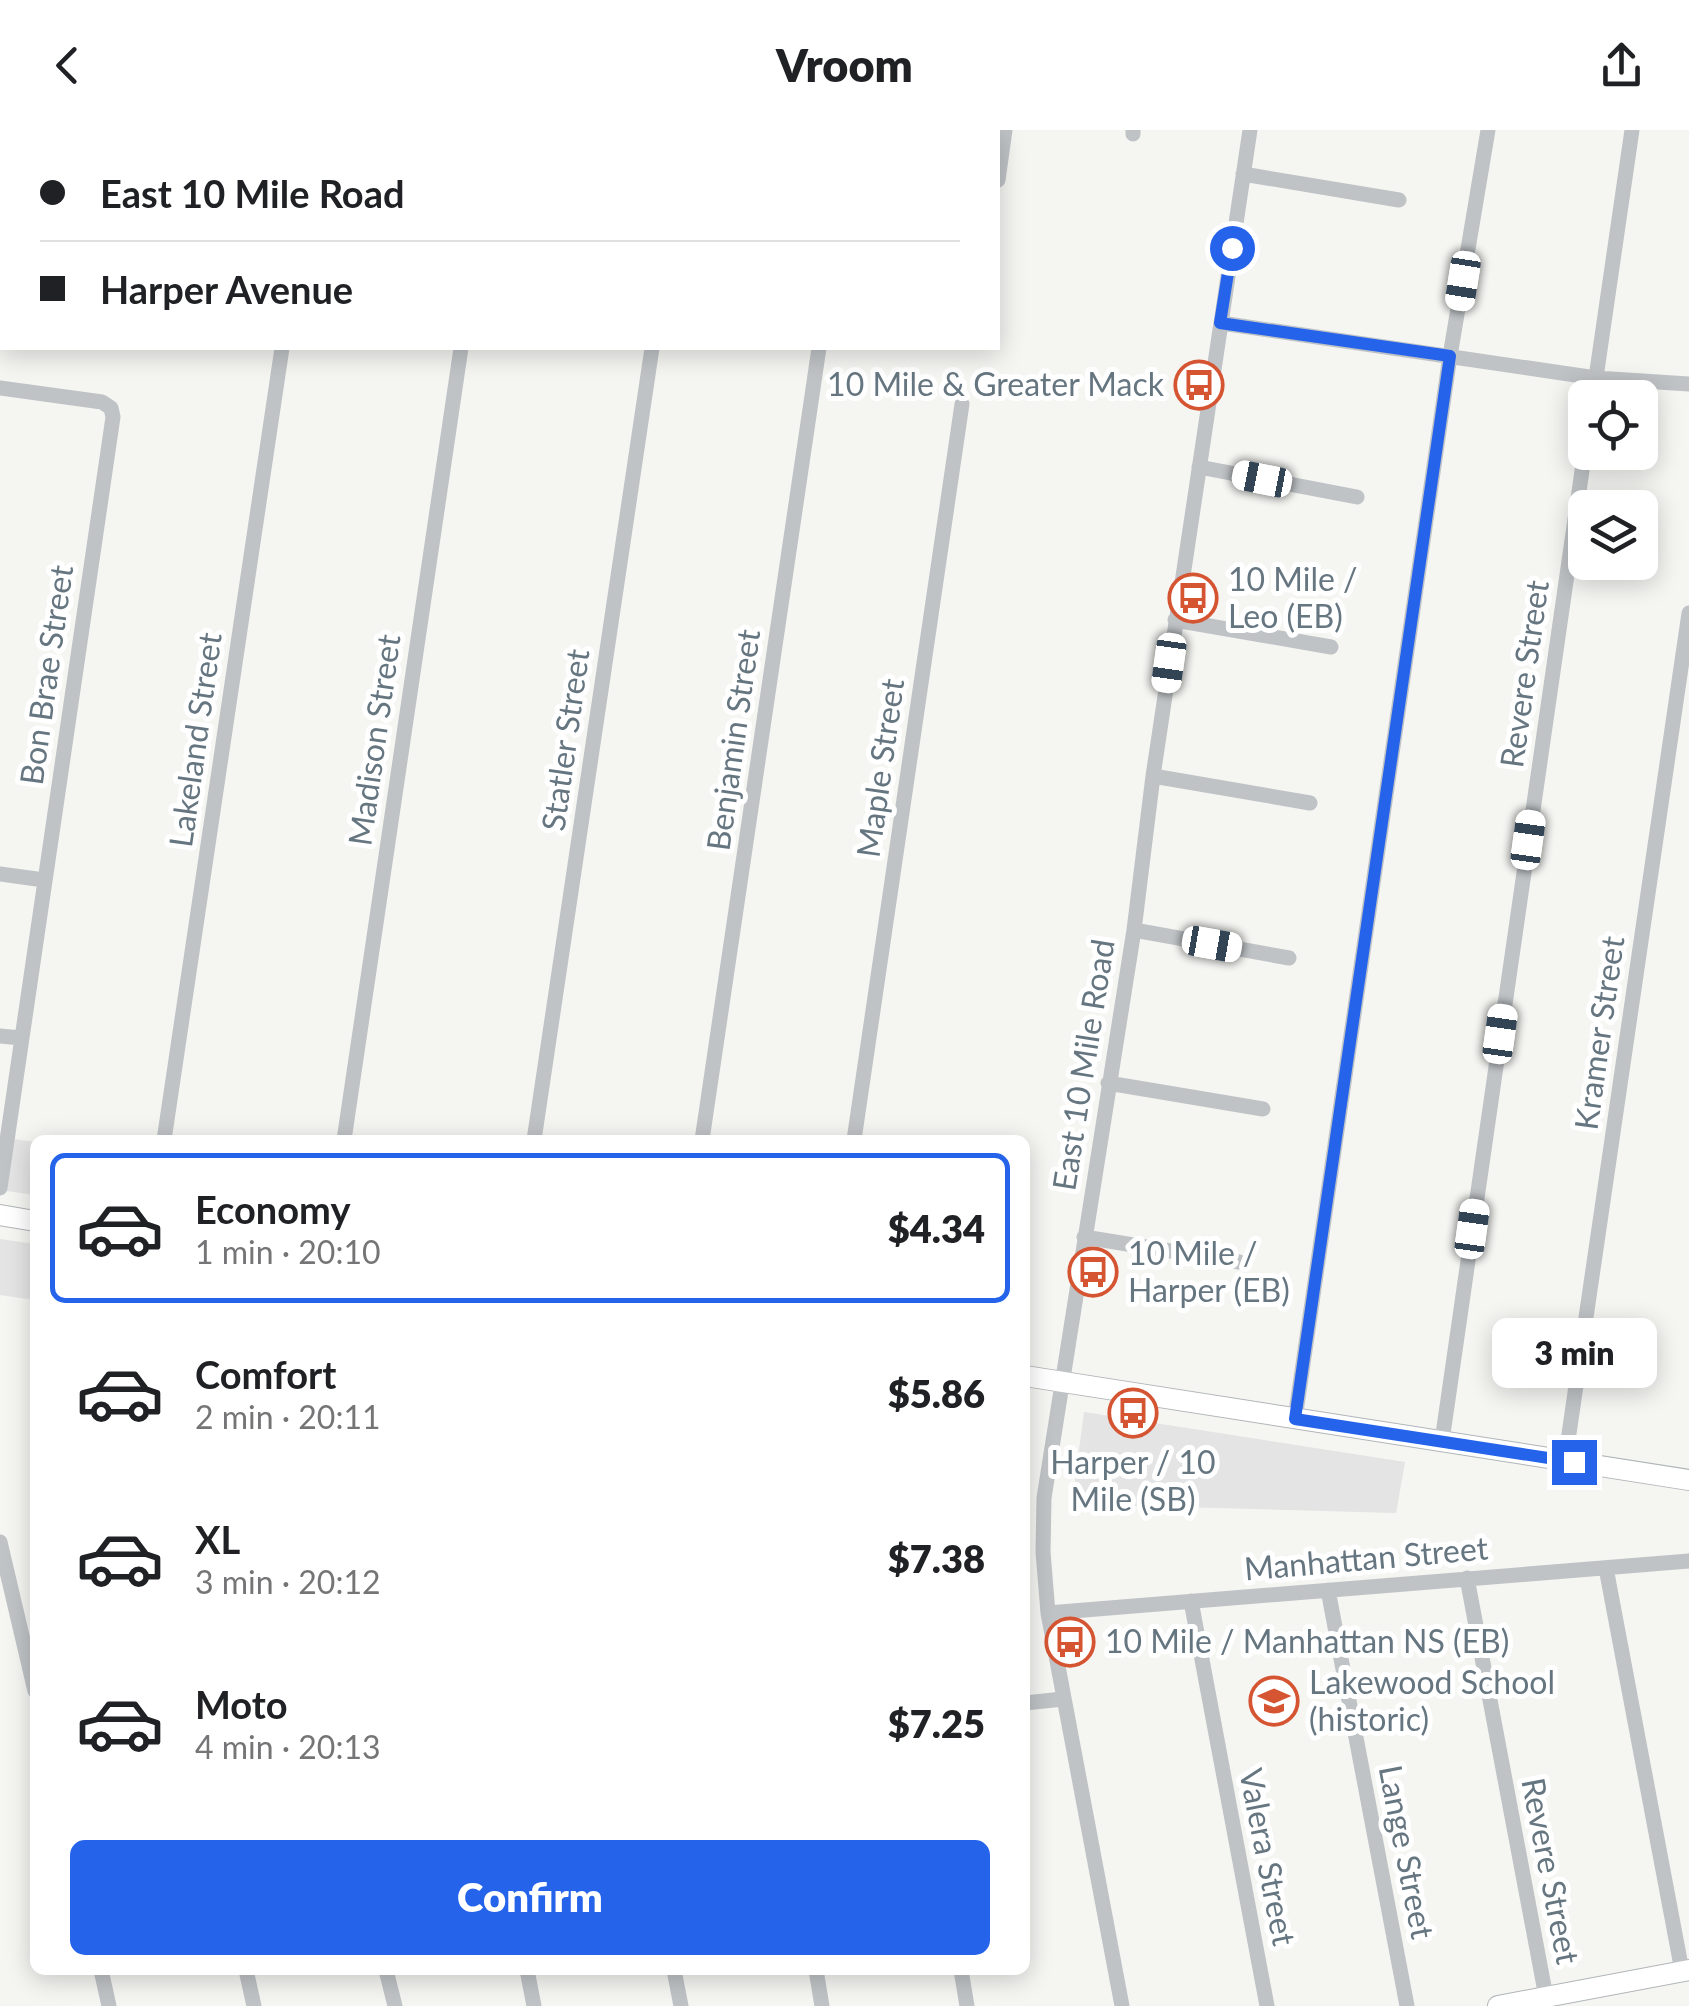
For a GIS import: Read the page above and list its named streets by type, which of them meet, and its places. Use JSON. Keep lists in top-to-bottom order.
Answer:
{
  "streets": {
    "street": [
      "Revere Street",
      "Bon Brae Street",
      "Lakeland Street",
      "Madison Street",
      "Statler Street",
      "Benjamin Street",
      "Maple Street",
      "Kramer Street",
      "East 10 Mile Road",
      "Manhattan Street",
      "Lange Street",
      "Valera Street"
    ]
  },
  "crossings": [
    ["Revere Street", "Manhattan Street"],
    ["East 10 Mile Road", "Manhattan Street"],
    ["Manhattan Street", "Lange Street"],
    ["Manhattan Street", "Valera Street"]
  ],
  "places": {
    "bus stop": [
      "10 Mile & Greater Mack",
      "10 Mile / Leo (EB)",
      "10 Mile / Harper (EB)",
      "Harper / 10 Mile (SB)",
      "10 Mile / Manhattan NS (EB)"
    ],
    "school or university": ["Lakewood School (historic)"]
  },
  "page": {
    "header": "Vroom",
    "banner": ["East 10 Mile Road", "Harper Avenue"],
    "list": [
      {
        "name": "Economy",
        "note": "1 min · 20:10",
        "value": "$4.34"
      },
      {
        "name": "Comfort",
        "note": "2 min · 20:11",
        "value": "$5.86"
      },
      {
        "name": "XL",
        "note": "3 min · 20:12",
        "value": "$7.38"
      },
      {
        "name": "Moto",
        "note": "4 min · 20:13",
        "value": "$7.25"
      }
    ],
    "bubble": "3 min",
    "buttons": "Confirm"
  }
}
